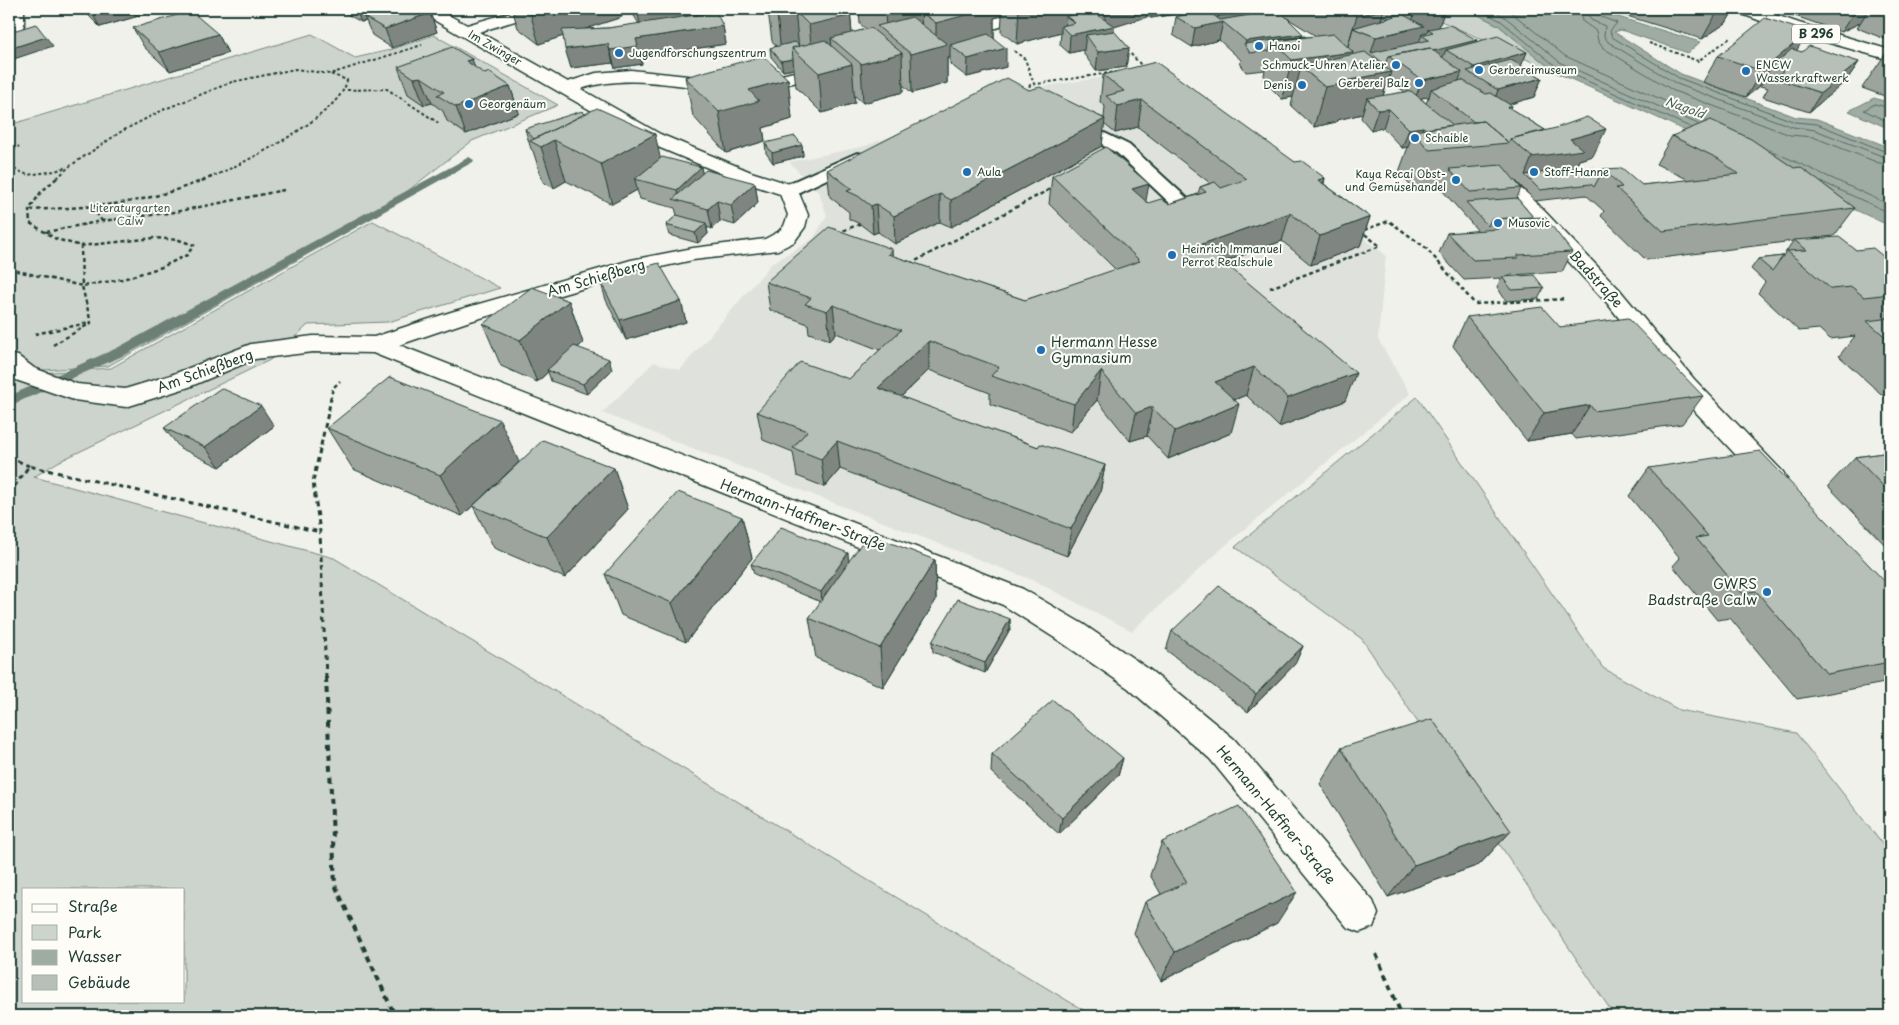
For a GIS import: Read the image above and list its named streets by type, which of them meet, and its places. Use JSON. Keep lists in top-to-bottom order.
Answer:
{
  "streets": {
    "street": [
      "B 296",
      "Im Zwinger",
      "Am Schießberg",
      "Badstraße",
      "Hermann-Haffner-Straße"
    ]
  },
  "crossings": [
    ["Am Schießberg", "Hermann-Haffner-Straße"]
  ],
  "water": ["Nagold"],
  "parks": ["Literaturgarten Calw"],
  "places": [
    "Hanoi",
    "Jugendforschungszentrum",
    "Schmuck-Uhren Atelier",
    "Gerbereimuseum",
    "ENCW Wasserkraftwerk",
    "Gerberei Balz",
    "Denis",
    "Georgenäum",
    "Schaible",
    "Aula",
    "Stoff-Hanne",
    "Kaya Recai Obst- und Gemüsehandel",
    "Musovic",
    "Heinrich Immanuel Perrot Realschule",
    "Hermann Hesse Gymnasium",
    "GWRS Badstraße Calw"
  ],
  "legend": [
    "Straße",
    "Park",
    "Wasser",
    "Gebäude"
  ]
}
